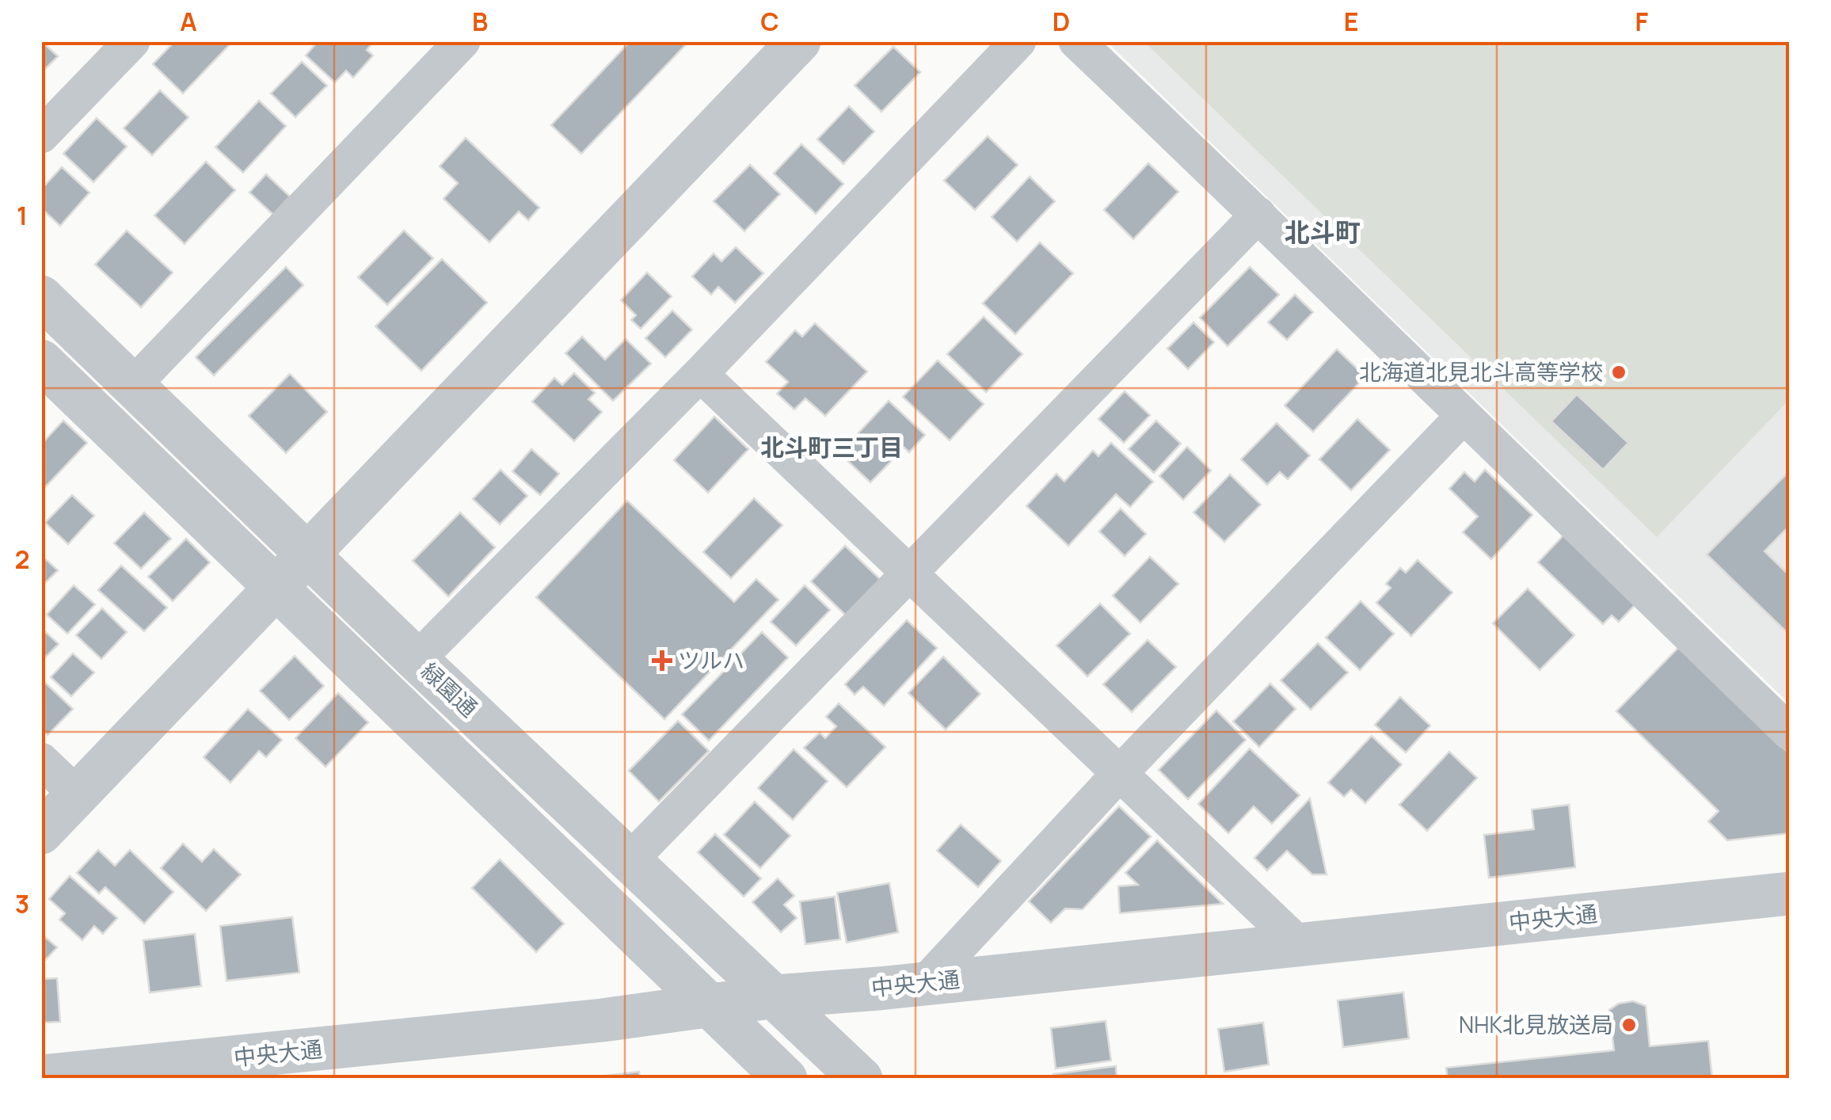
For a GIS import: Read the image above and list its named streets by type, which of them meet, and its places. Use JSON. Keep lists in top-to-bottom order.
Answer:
{
  "streets": {
    "street": ["緑園通", "中央大通"]
  },
  "crossings": [
    ["緑園通", "中央大通"]
  ],
  "districts": ["北斗町", "北斗町三丁目"],
  "places": {
    "other": ["北海道北見北斗高等学校", "NHK北見放送局"],
    "health": ["ツルハ"]
  },
  "grid": {
    "columns": [
      "A",
      "B",
      "C",
      "D",
      "E",
      "F"
    ],
    "rows": ["1", "2", "3"]
  }
}
